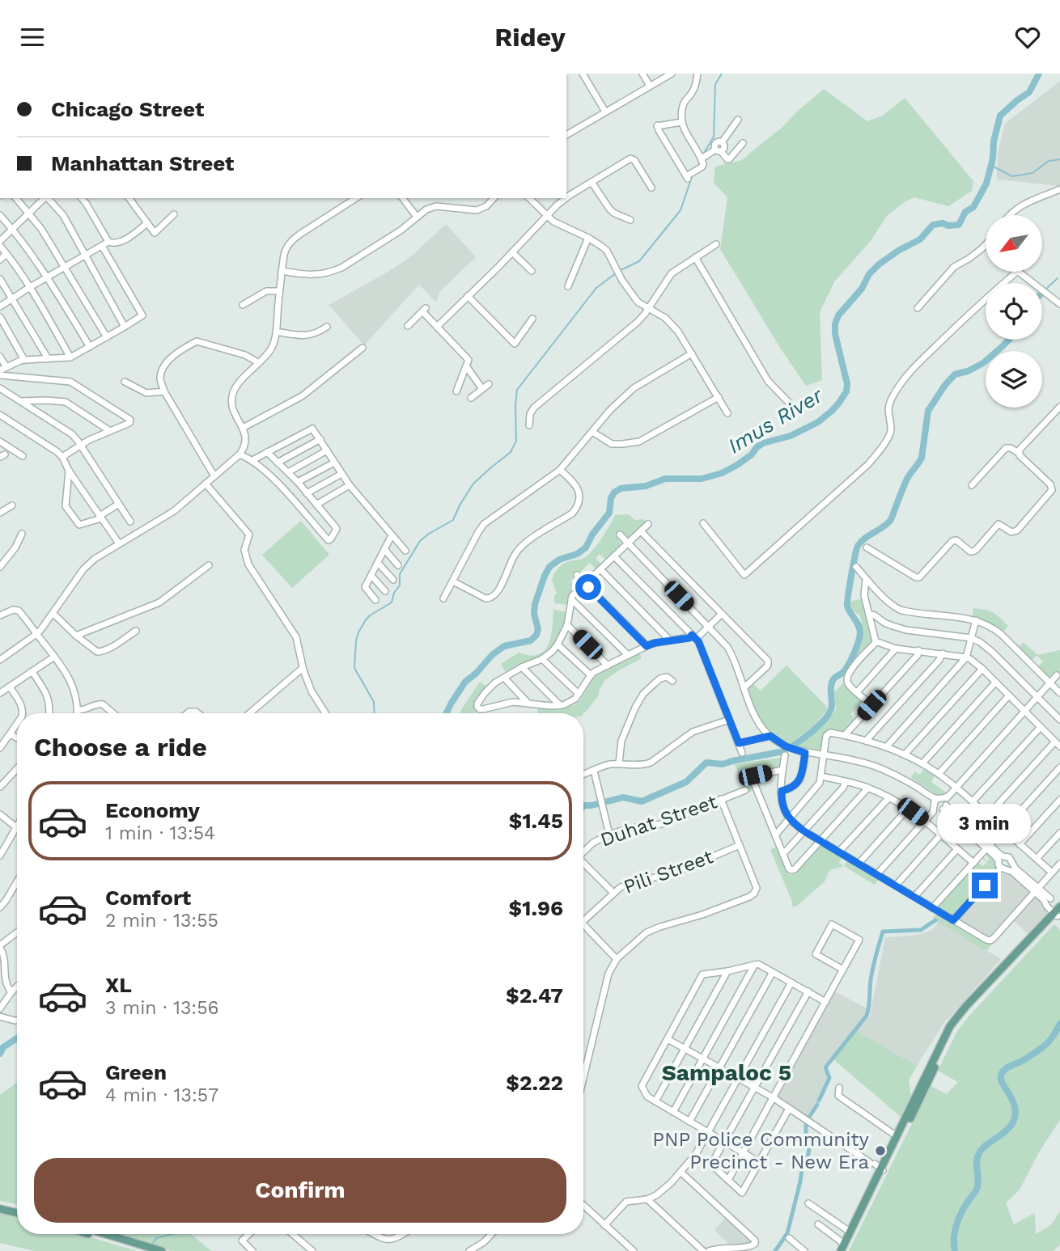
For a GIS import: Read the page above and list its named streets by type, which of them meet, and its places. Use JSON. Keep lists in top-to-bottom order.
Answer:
{
  "streets": {
    "street": ["Duhat Street", "Pili Street"]
  },
  "districts": ["Sampaloc 5"],
  "water": ["Imus River"],
  "places": ["PNP Police Community Precinct - New Era"],
  "north": "bottom left",
  "page": {
    "header": "Ridey",
    "banner": ["Chicago Street", "Manhattan Street"],
    "heading": "Choose a ride",
    "list": [
      {
        "name": "Economy",
        "note": "1 min · 13:54",
        "value": "$1.45"
      },
      {
        "name": "Comfort",
        "note": "2 min · 13:55",
        "value": "$1.96"
      },
      {
        "name": "XL",
        "note": "3 min · 13:56",
        "value": "$2.47"
      },
      {
        "name": "Green",
        "note": "4 min · 13:57",
        "value": "$2.22"
      }
    ],
    "bubble": "3 min",
    "buttons": "Confirm"
  }
}
